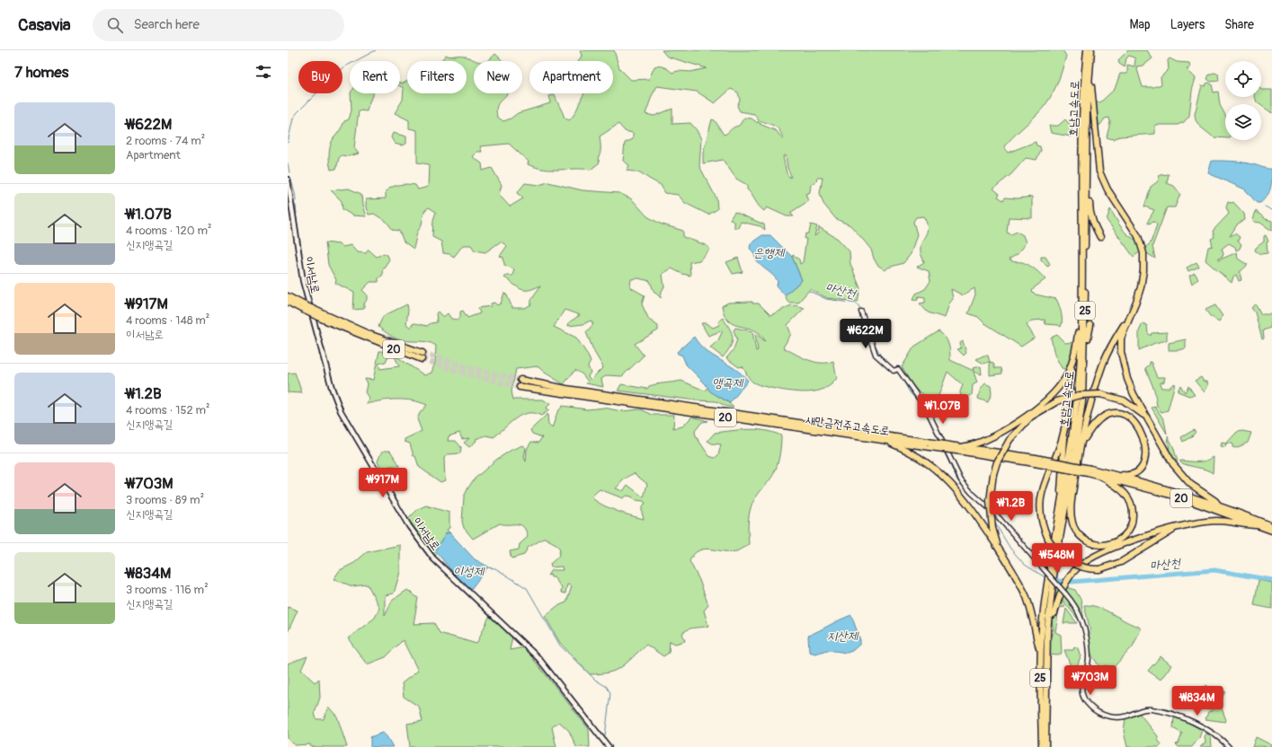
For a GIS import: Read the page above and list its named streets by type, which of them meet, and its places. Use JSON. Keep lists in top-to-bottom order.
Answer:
{
  "streets": {
    "highway": [
      "호남고속도로",
      "25",
      "20",
      "새만금전주고속도로"
    ],
    "main road": ["이서남로"]
  },
  "water": [
    "은행제",
    "마산천",
    "앵곡제",
    "이성제",
    "지산제"
  ],
  "page": {
    "header": "Casavia",
    "search": "Search here",
    "nav": ["Map", "Layers", "Share"],
    "heading": "7 homes",
    "chip": [
      "Buy",
      "Rent",
      "Filters",
      "New",
      "Apartment"
    ],
    "list": [
      {
        "name": "₩622M",
        "note": "2 rooms · 74 m² · Apartment"
      },
      {
        "name": "₩1.07B",
        "note": "4 rooms · 120 m² · 신지앵곡길"
      },
      {
        "name": "₩917M",
        "note": "4 rooms · 148 m² · 이서남로"
      },
      {
        "name": "₩1.2B",
        "note": "4 rooms · 152 m² · 신지앵곡길"
      },
      {
        "name": "₩703M",
        "note": "3 rooms · 89 m² · 신지앵곡길"
      },
      {
        "name": "₩834M",
        "note": "3 rooms · 116 m² · 신지앵곡길"
      }
    ],
    "price": [
      "₩622M",
      "₩1.07B",
      "₩917M",
      "₩1.2B",
      "₩548M",
      "₩703M",
      "₩834M"
    ]
  }
}
